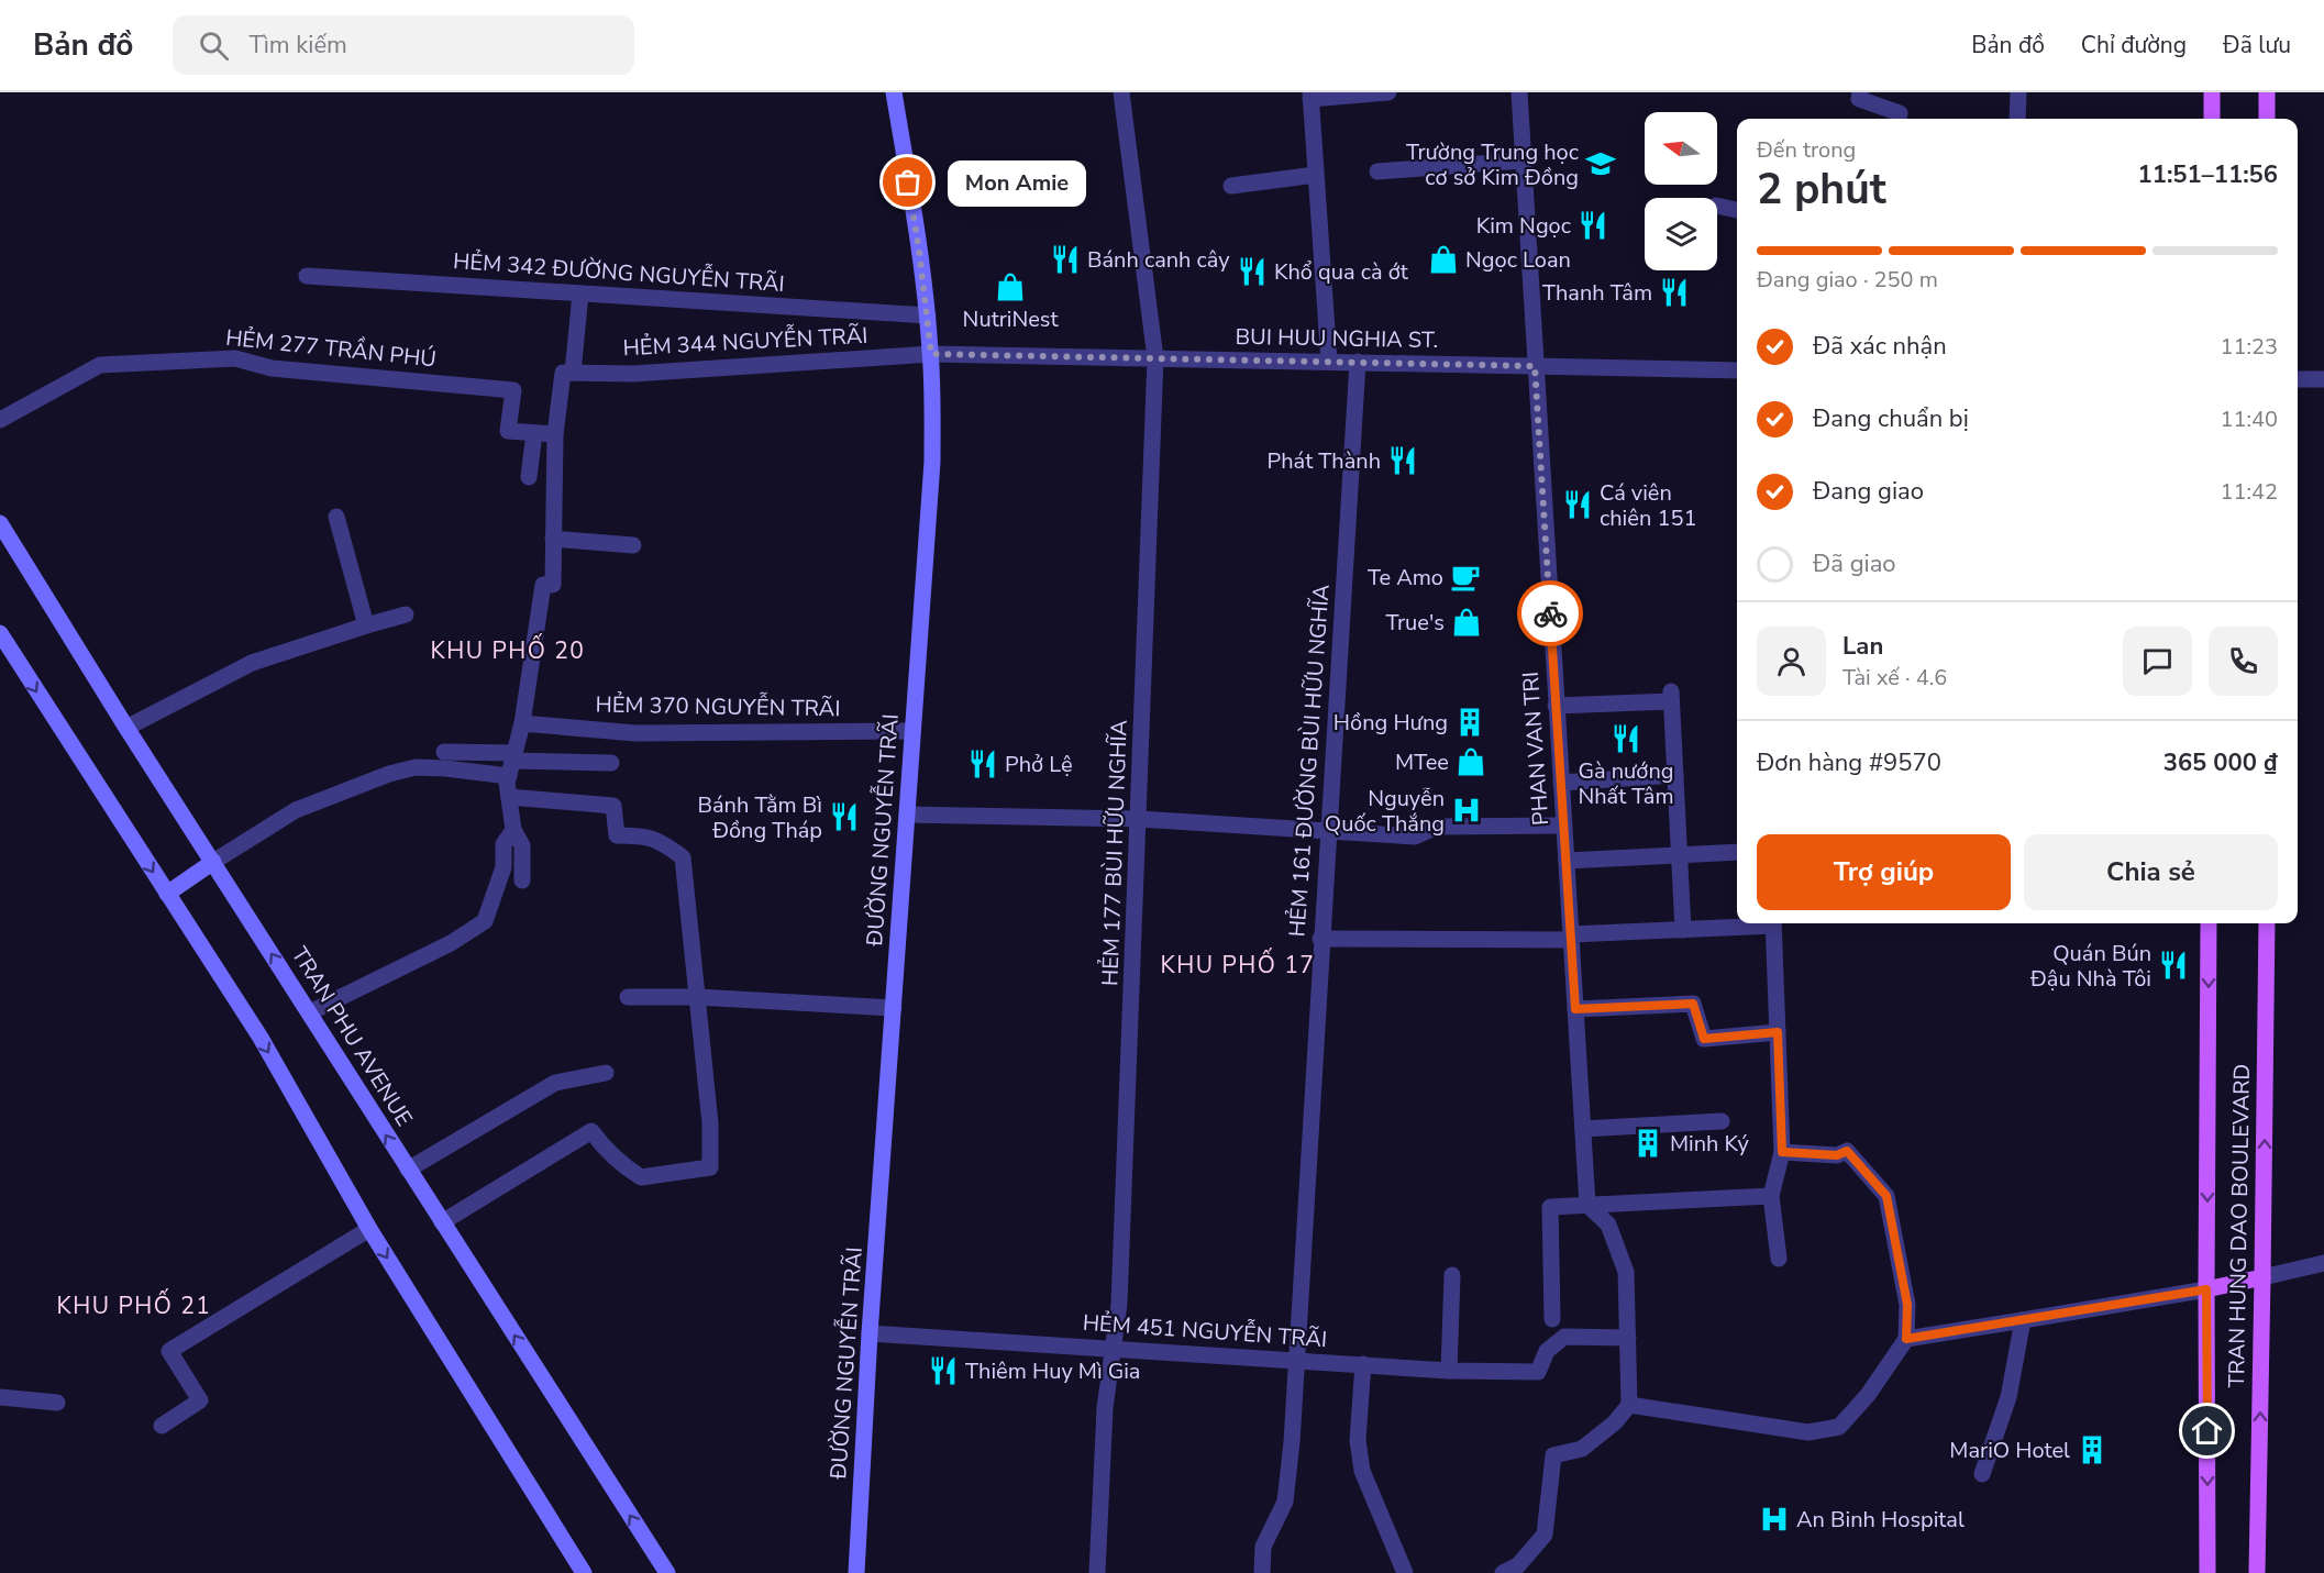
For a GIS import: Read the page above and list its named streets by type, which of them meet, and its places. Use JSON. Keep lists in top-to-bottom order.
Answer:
{
  "streets": {
    "main road": ["ĐƯỜNG NGUYỄN TRÃI", "TRAN PHU AVENUE", "TRAN HUNG DAO BOULEVARD"],
    "street": [
      "HẺM 342 ĐƯỜNG NGUYỄN TRÃI",
      "BUI HUU NGHIA ST.",
      "HẺM 344 NGUYỄN TRÃI",
      "HẺM 277 TRẦN PHÚ",
      "HẺM 370 NGUYỄN TRÃI",
      "PHAN VAN TRI",
      "HẺM 161 ĐƯỜNG BÙI HỮU NGHĨA",
      "HẺM 177 BÙI HỮU NGHĨA",
      "HẺM 451 NGUYỄN TRÃI"
    ]
  },
  "crossings": [
    ["HẺM 342 ĐƯỜNG NGUYỄN TRÃI", "ĐƯỜNG NGUYỄN TRÃI"],
    ["BUI HUU NGHIA ST.", "HẺM 344 NGUYỄN TRÃI"],
    ["BUI HUU NGHIA ST.", "PHAN VAN TRI"],
    ["BUI HUU NGHIA ST.", "HẺM 161 ĐƯỜNG BÙI HỮU NGHĨA"],
    ["BUI HUU NGHIA ST.", "ĐƯỜNG NGUYỄN TRÃI"],
    ["BUI HUU NGHIA ST.", "HẺM 177 BÙI HỮU NGHĨA"],
    ["HẺM 344 NGUYỄN TRÃI", "ĐƯỜNG NGUYỄN TRÃI"],
    ["HẺM 370 NGUYỄN TRÃI", "ĐƯỜNG NGUYỄN TRÃI"],
    ["HẺM 161 ĐƯỜNG BÙI HỮU NGHĨA", "HẺM 451 NGUYỄN TRÃI"],
    ["ĐƯỜNG NGUYỄN TRÃI", "HẺM 451 NGUYỄN TRÃI"],
    ["HẺM 177 BÙI HỮU NGHĨA", "HẺM 451 NGUYỄN TRÃI"]
  ],
  "districts": ["KHU PHỐ 20", "KHU PHỐ 17", "KHU PHỐ 21"],
  "places": {
    "school or university": ["Trường Trung học cơ sở Kim Đồng"],
    "other": ["Mon Amie"],
    "restaurant": [
      "Kim Ngọc",
      "Bánh canh cây",
      "Khổ qua cà ớt",
      "Thanh Tâm",
      "Phát Thành",
      "Cá viên chiên 151",
      "Gà nướng Nhất Tâm",
      "Phở Lệ",
      "Bánh Tằm Bì Đồng Tháp",
      "Quán Bún Đậu Nhà Tôi",
      "Thiêm Huy Mì Gia"
    ],
    "shop": [
      "Ngọc Loan",
      "NutriNest",
      "True's",
      "MTee"
    ],
    "cafe": ["Te Amo"],
    "building": ["Hồng Hưng", "Minh Ký", "MariO Hotel"],
    "hospital": ["Nguyễn Quốc Thắng", "An Binh Hospital"]
  },
  "north": "left",
  "page": {
    "header": "Bản đồ",
    "search": "Tìm kiếm",
    "nav": ["Bản đồ", "Chỉ đường", "Đã lưu"],
    "heading": ["2 phút", "Đến trong", "11:51–11:56"],
    "panel": [
      "Lan",
      "Tài xế · 4.6",
      "Đơn hàng #9570",
      "365 000 ₫"
    ],
    "bubble": "Mon Amie",
    "bar": "Đang giao · 250 m",
    "list": [
      ["Đã xác nhận", "11:23"],
      ["Đang chuẩn bị", "11:40"],
      ["Đang giao", "11:42"],
      "Đã giao"
    ],
    "buttons": ["Trợ giúp", "Chia sẻ"]
  }
}
